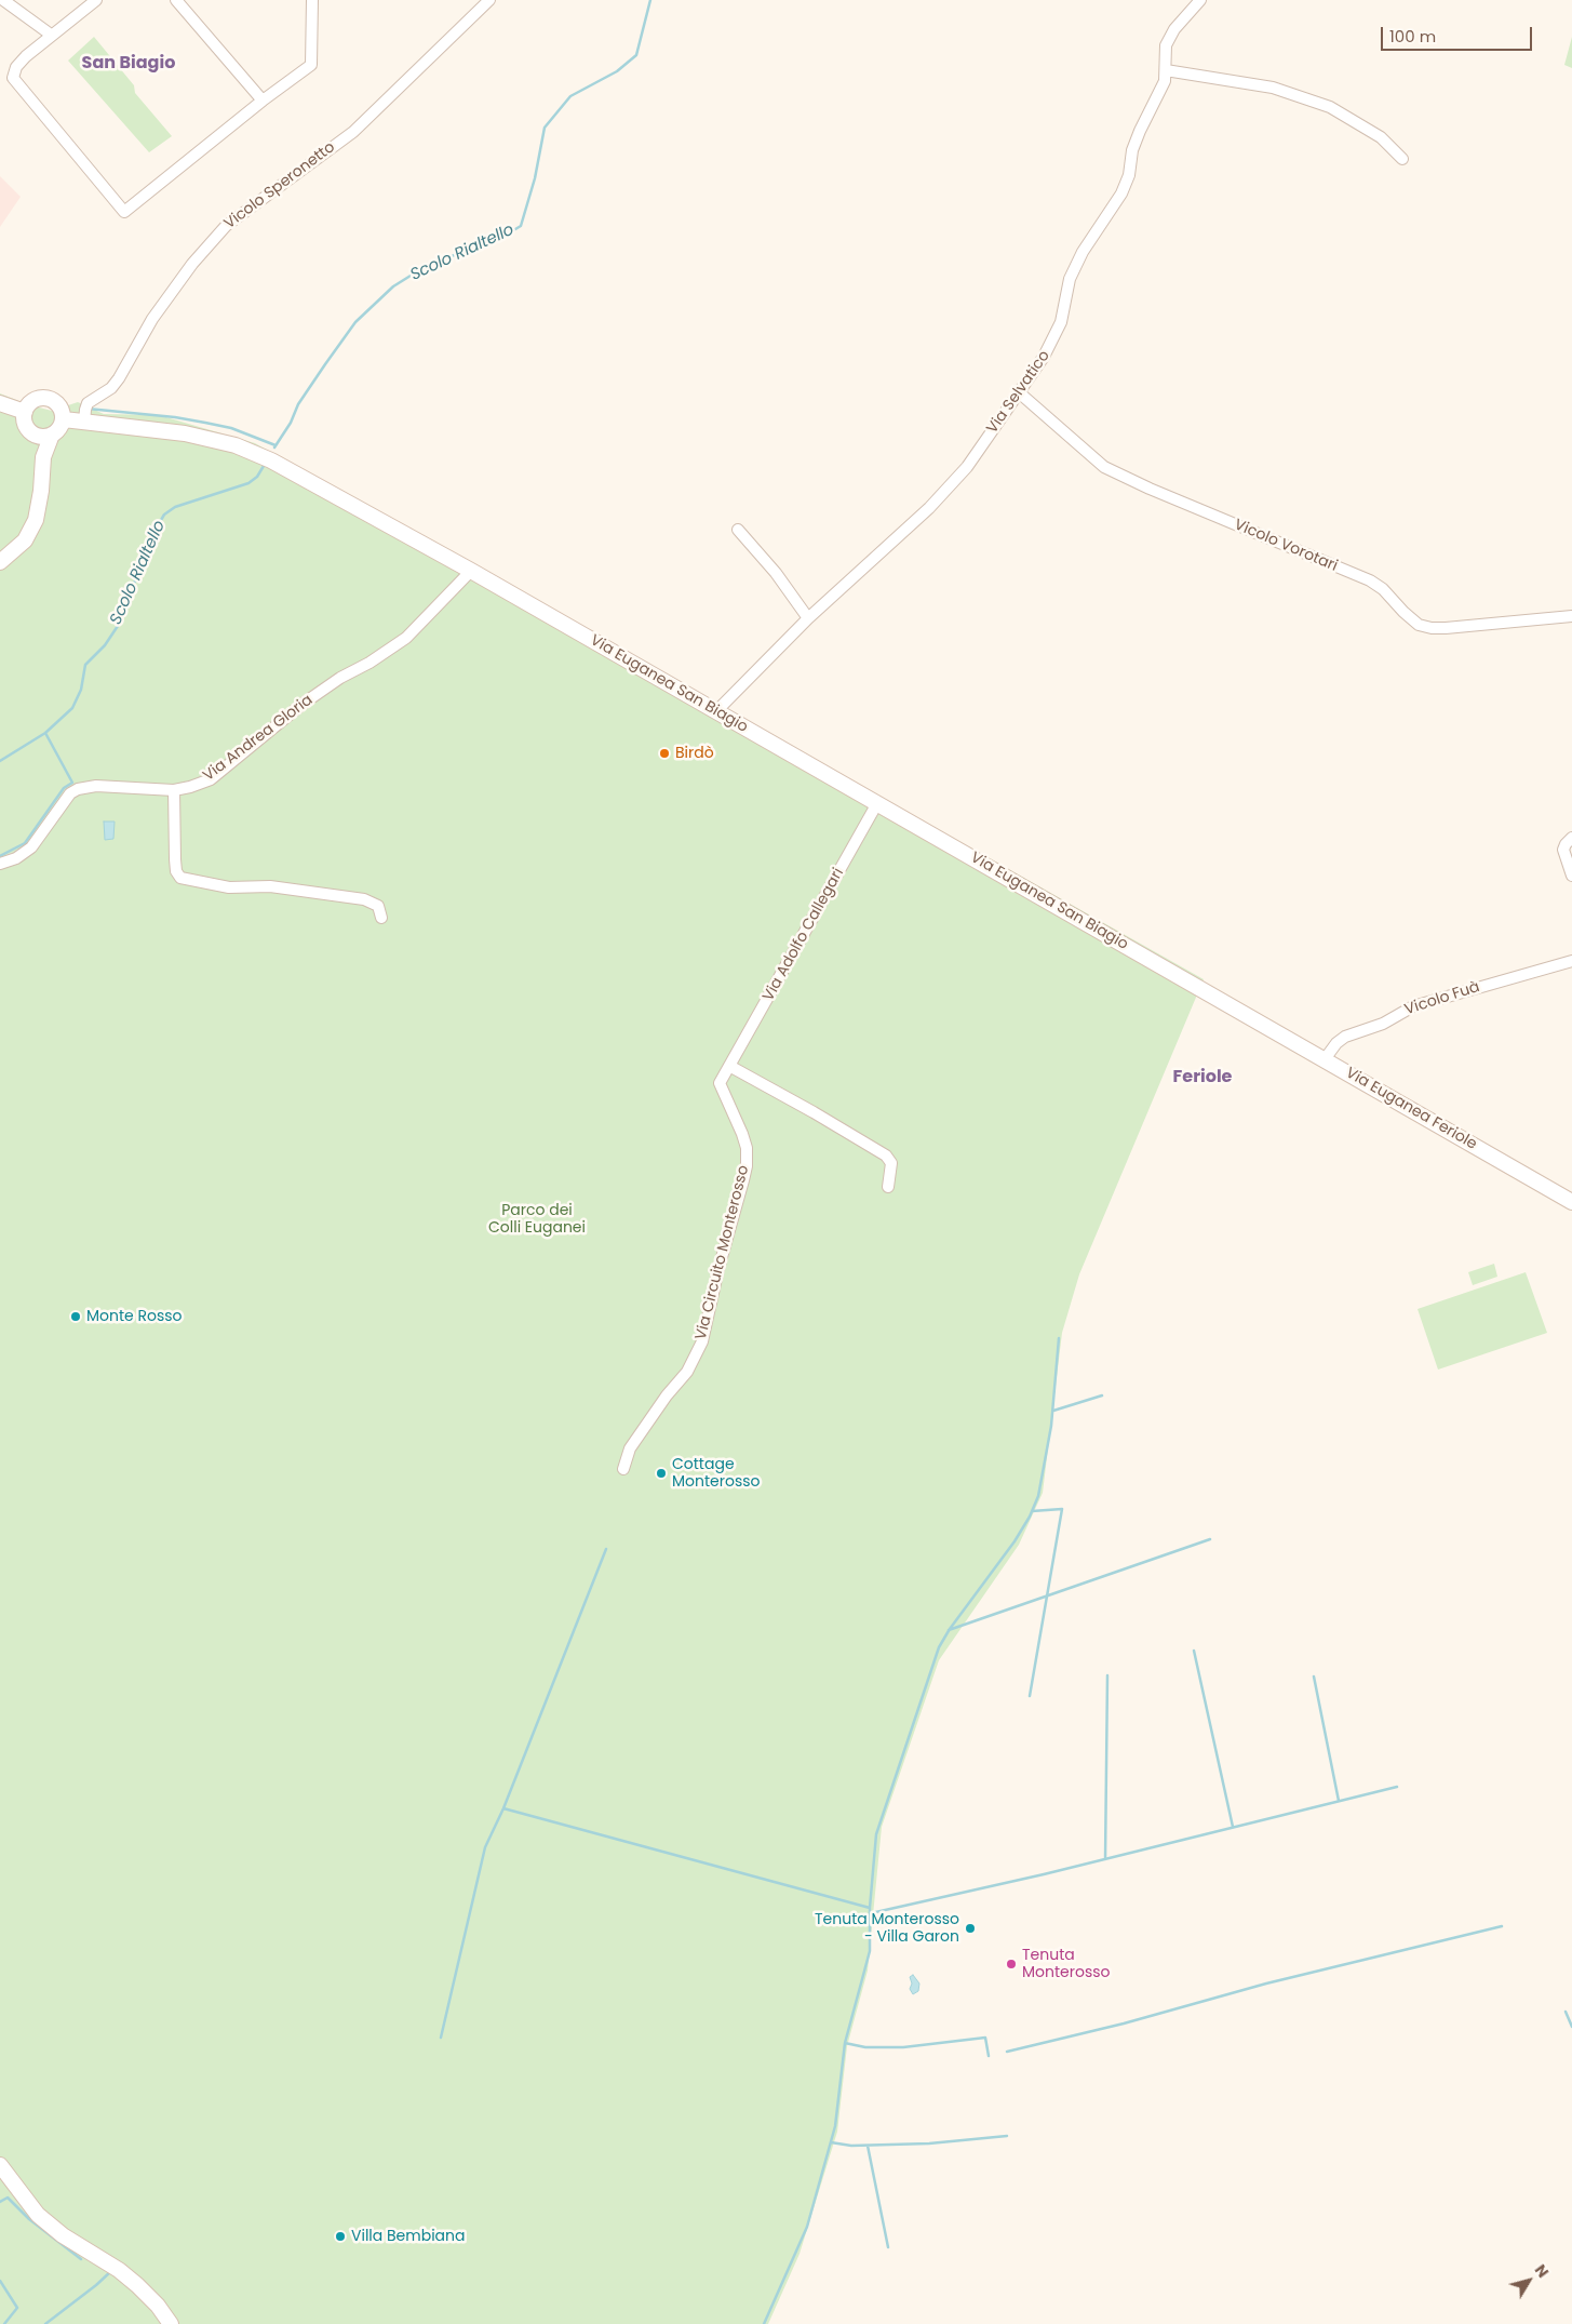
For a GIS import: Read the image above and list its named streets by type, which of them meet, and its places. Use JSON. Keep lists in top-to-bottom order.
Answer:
{
  "streets": {
    "main road": ["Via Euganea San Biagio", "Via Euganea Feriole"],
    "street": [
      "Vicolo Speronetto",
      "Via Selvatico",
      "Vicolo Vorotari",
      "Via Andrea Gloria",
      "Via Adolfo Callegari",
      "Vicolo Fuà",
      "Via Circuito Monterosso"
    ]
  },
  "crossings": [
    ["Vicolo Speronetto", "Via Euganea San Biagio"],
    ["Via Selvatico", "Vicolo Vorotari"],
    ["Via Selvatico", "Via Euganea San Biagio"],
    ["Via Euganea San Biagio", "Via Andrea Gloria"],
    ["Via Euganea San Biagio", "Via Adolfo Callegari"],
    ["Via Euganea San Biagio", "Via Euganea Feriole"],
    ["Via Adolfo Callegari", "Via Circuito Monterosso"],
    ["Vicolo Fuà", "Via Euganea Feriole"]
  ],
  "districts": ["San Biagio", "Feriole"],
  "water": ["Scolo Rialtello"],
  "parks": ["Parco dei Colli Euganei"],
  "places": [
    "Birdò",
    "Monte Rosso",
    "Cottage Monterosso",
    "Tenuta Monterosso - Villa Garon",
    "Tenuta Monterosso",
    "Villa Bembiana"
  ],
  "scale_bar": "100 m",
  "north": "top right"
}
